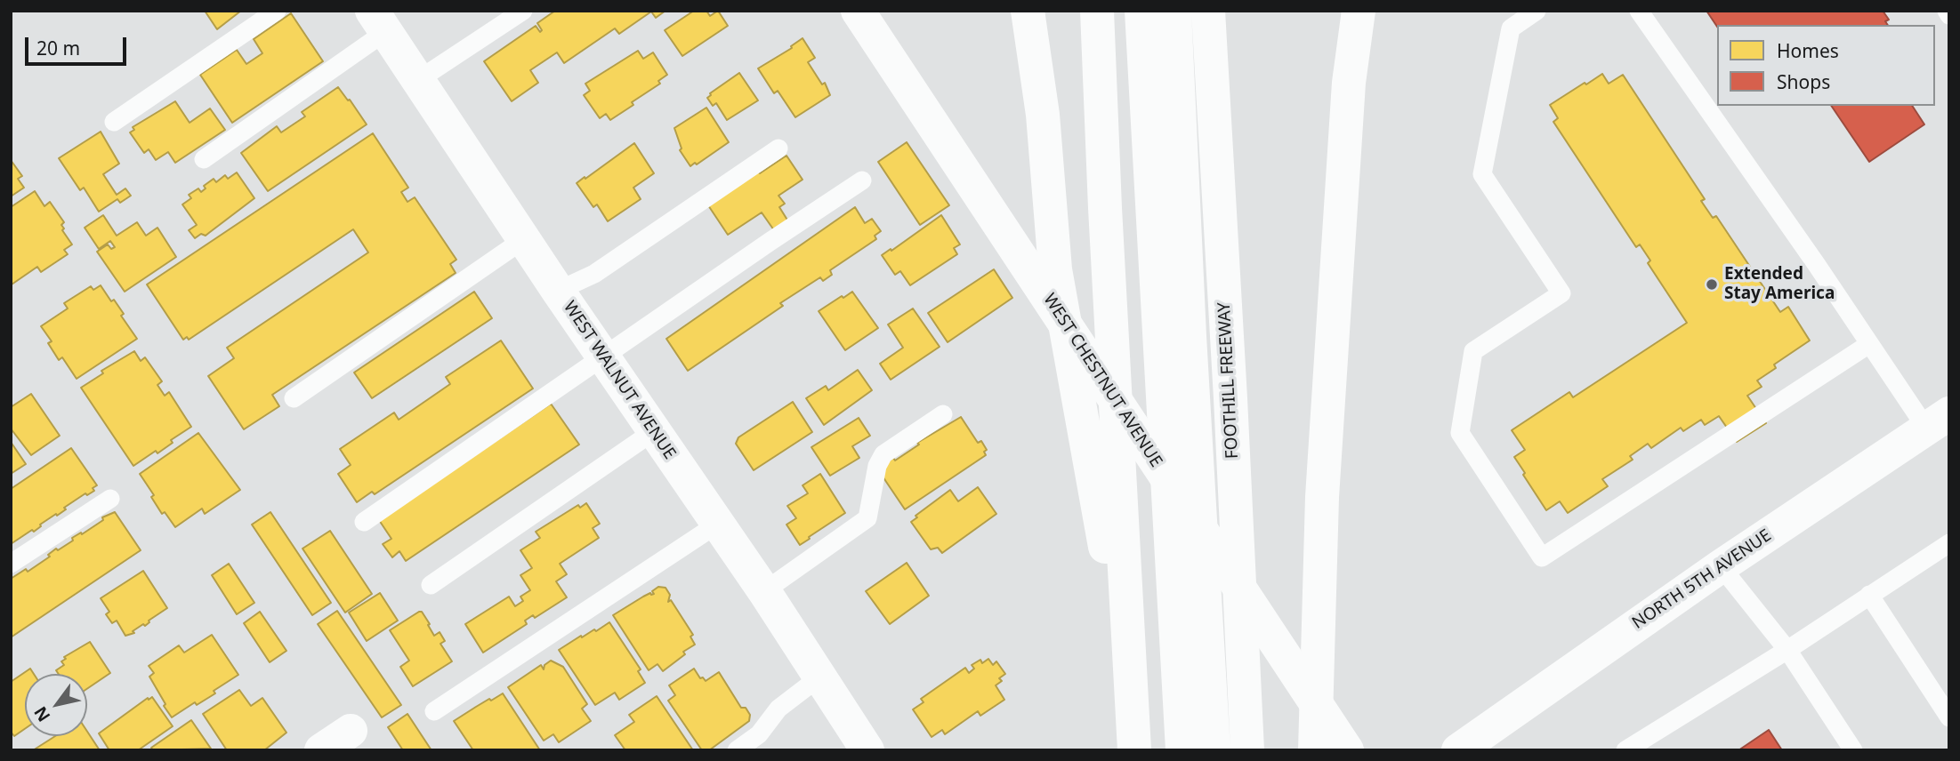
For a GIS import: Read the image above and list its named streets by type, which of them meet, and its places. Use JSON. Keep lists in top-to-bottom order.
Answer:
{
  "streets": {
    "main road": [
      "WEST WALNUT AVENUE",
      "WEST CHESTNUT AVENUE",
      "FOOTHILL FREEWAY",
      "NORTH 5TH AVENUE"
    ]
  },
  "places": ["Extended Stay America"],
  "legend": ["Homes", "Shops"],
  "scale_bar": "20 m",
  "north": "bottom left"
}
